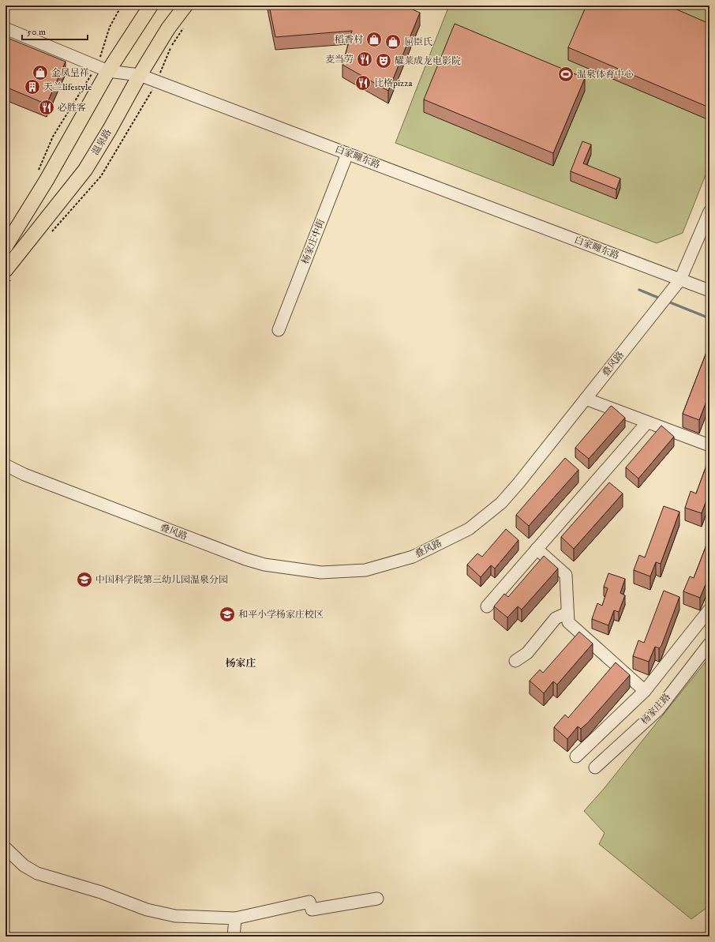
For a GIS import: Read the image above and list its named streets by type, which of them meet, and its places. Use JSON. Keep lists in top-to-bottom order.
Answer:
{
  "streets": {
    "main road": ["温泉路"],
    "street": [
      "白家疃东路",
      "杨家庄中街",
      "叠风路",
      "杨家庄路"
    ]
  },
  "crossings": [
    ["温泉路", "白家疃东路"],
    ["白家疃东路", "杨家庄中街"],
    ["白家疃东路", "叠风路"]
  ],
  "districts": ["杨家庄"],
  "places": {
    "shop": ["稻香村", "屈臣氏", "金凤呈祥"],
    "restaurant": ["麦当劳", "比格pizza", "必胜客"],
    "theatre": ["耀莱成龙电影院"],
    "sports": ["温泉体育中心"],
    "building": ["天兰lifestyle"],
    "school or university": ["中国科学院第三幼儿园温泉分园", "和平小学杨家庄校区"]
  },
  "scale_bar": "50 m"
}
